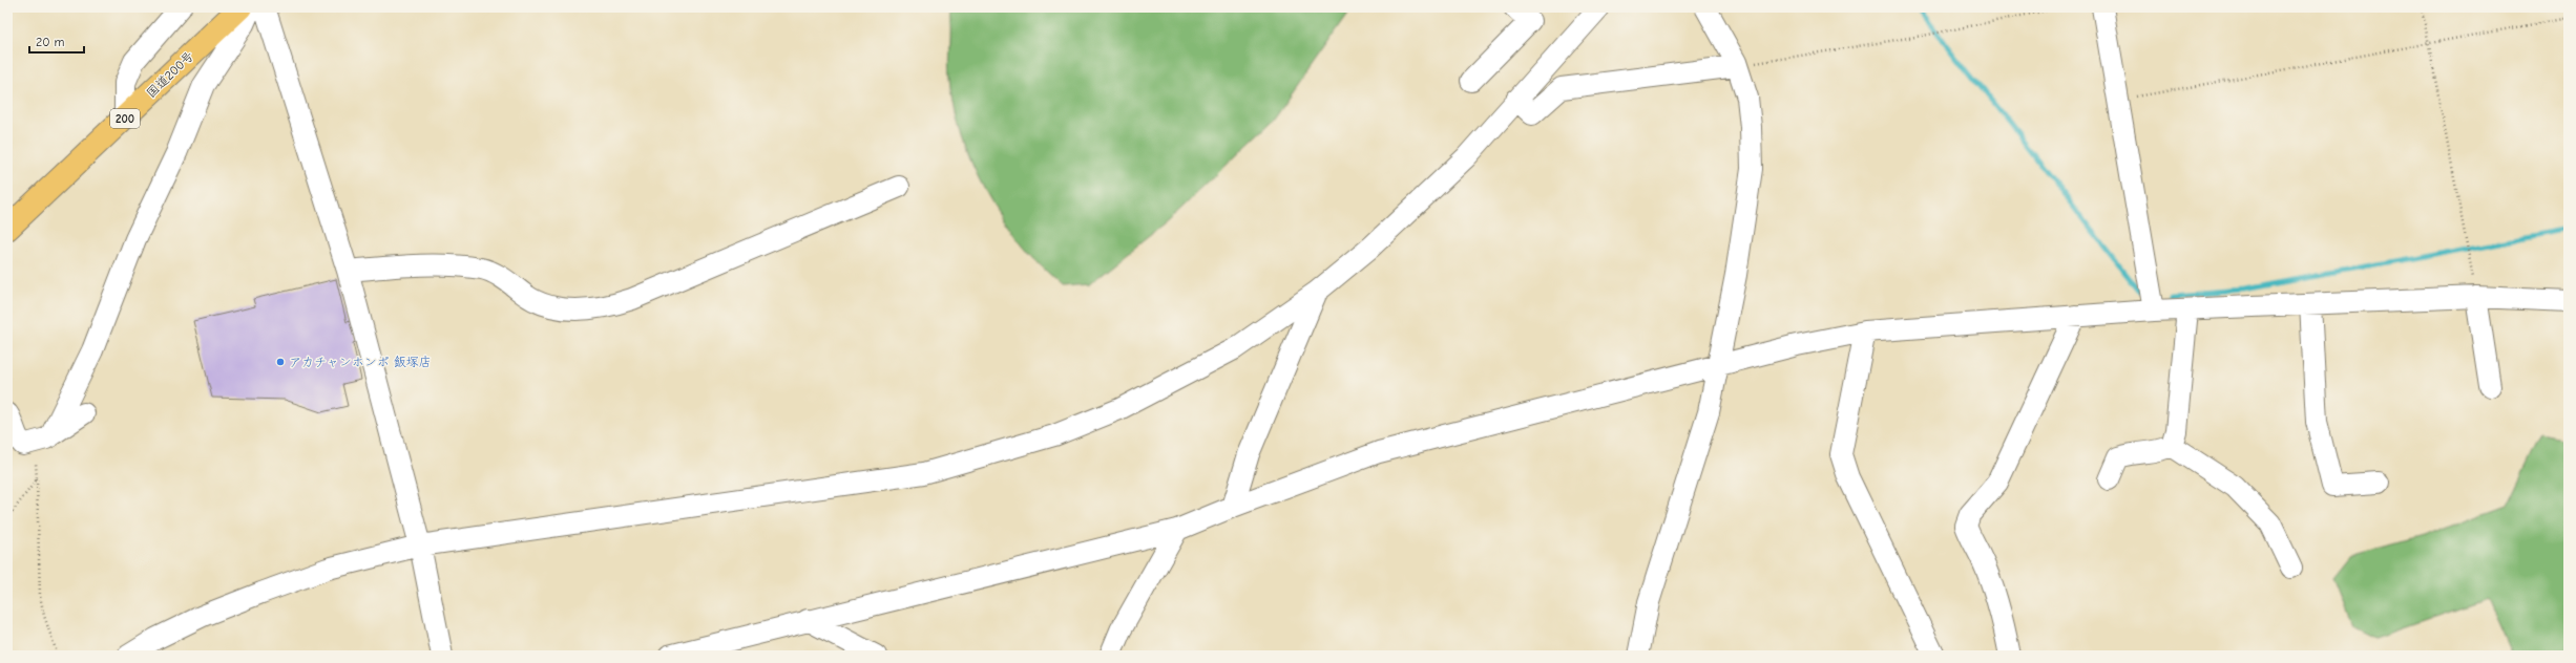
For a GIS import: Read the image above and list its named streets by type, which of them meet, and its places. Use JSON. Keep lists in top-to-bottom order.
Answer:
{
  "streets": {
    "highway": ["国道200号", "200"]
  },
  "places": ["アカチャンホンポ 飯塚店"],
  "scale_bar": "20 m"
}
